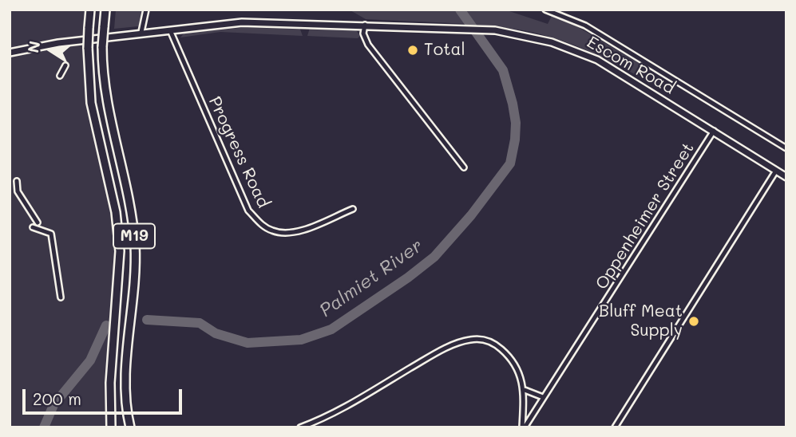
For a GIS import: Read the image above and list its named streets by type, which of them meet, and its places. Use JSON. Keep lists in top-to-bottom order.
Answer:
{
  "streets": {
    "highway": ["M19"],
    "street": ["Escom Road", "Progress Road", "Oppenheimer Street"]
  },
  "crossings": [
    ["Escom Road", "Progress Road"],
    ["Escom Road", "Oppenheimer Street"]
  ],
  "water": ["Palmiet River"],
  "places": ["Total", "Bluff Meat Supply"],
  "scale_bar": "200 m",
  "north": "left"
}
